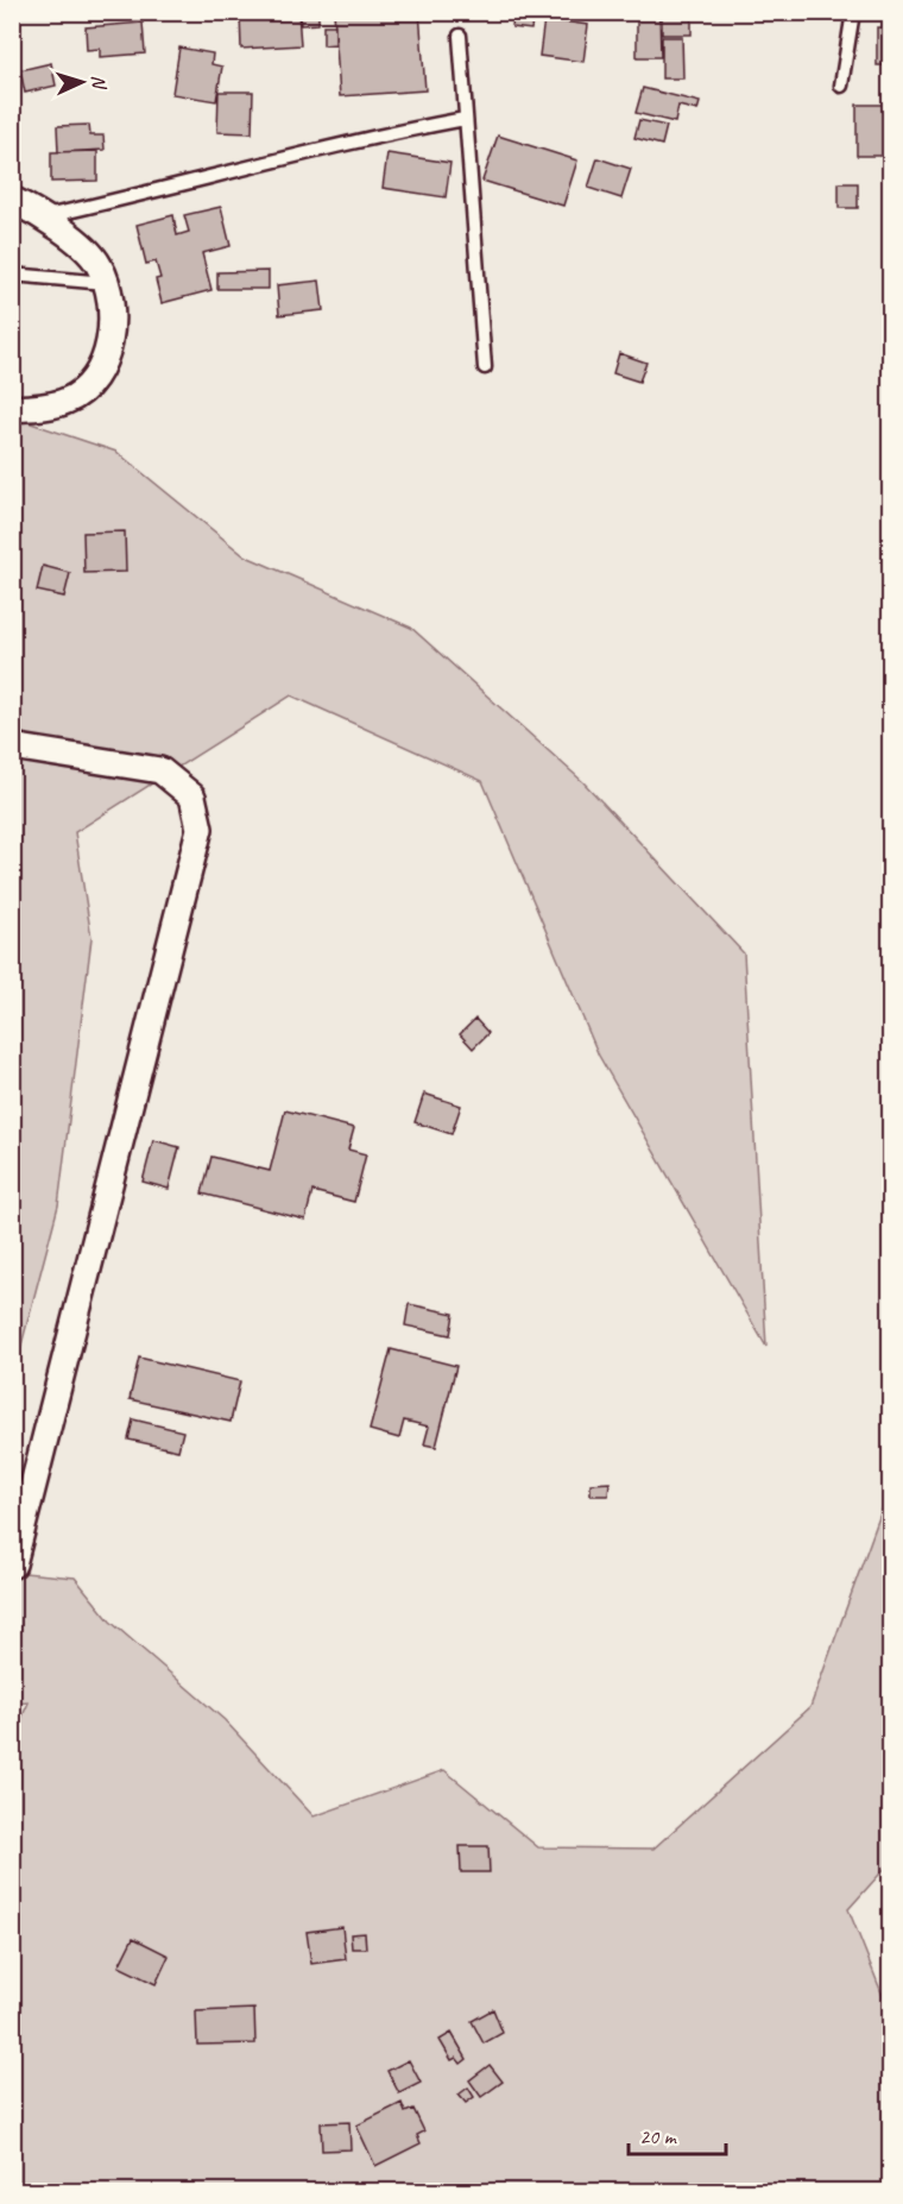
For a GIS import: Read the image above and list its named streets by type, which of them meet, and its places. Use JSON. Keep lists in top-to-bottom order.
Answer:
{
  "scale_bar": "20 m",
  "north": "right"
}
